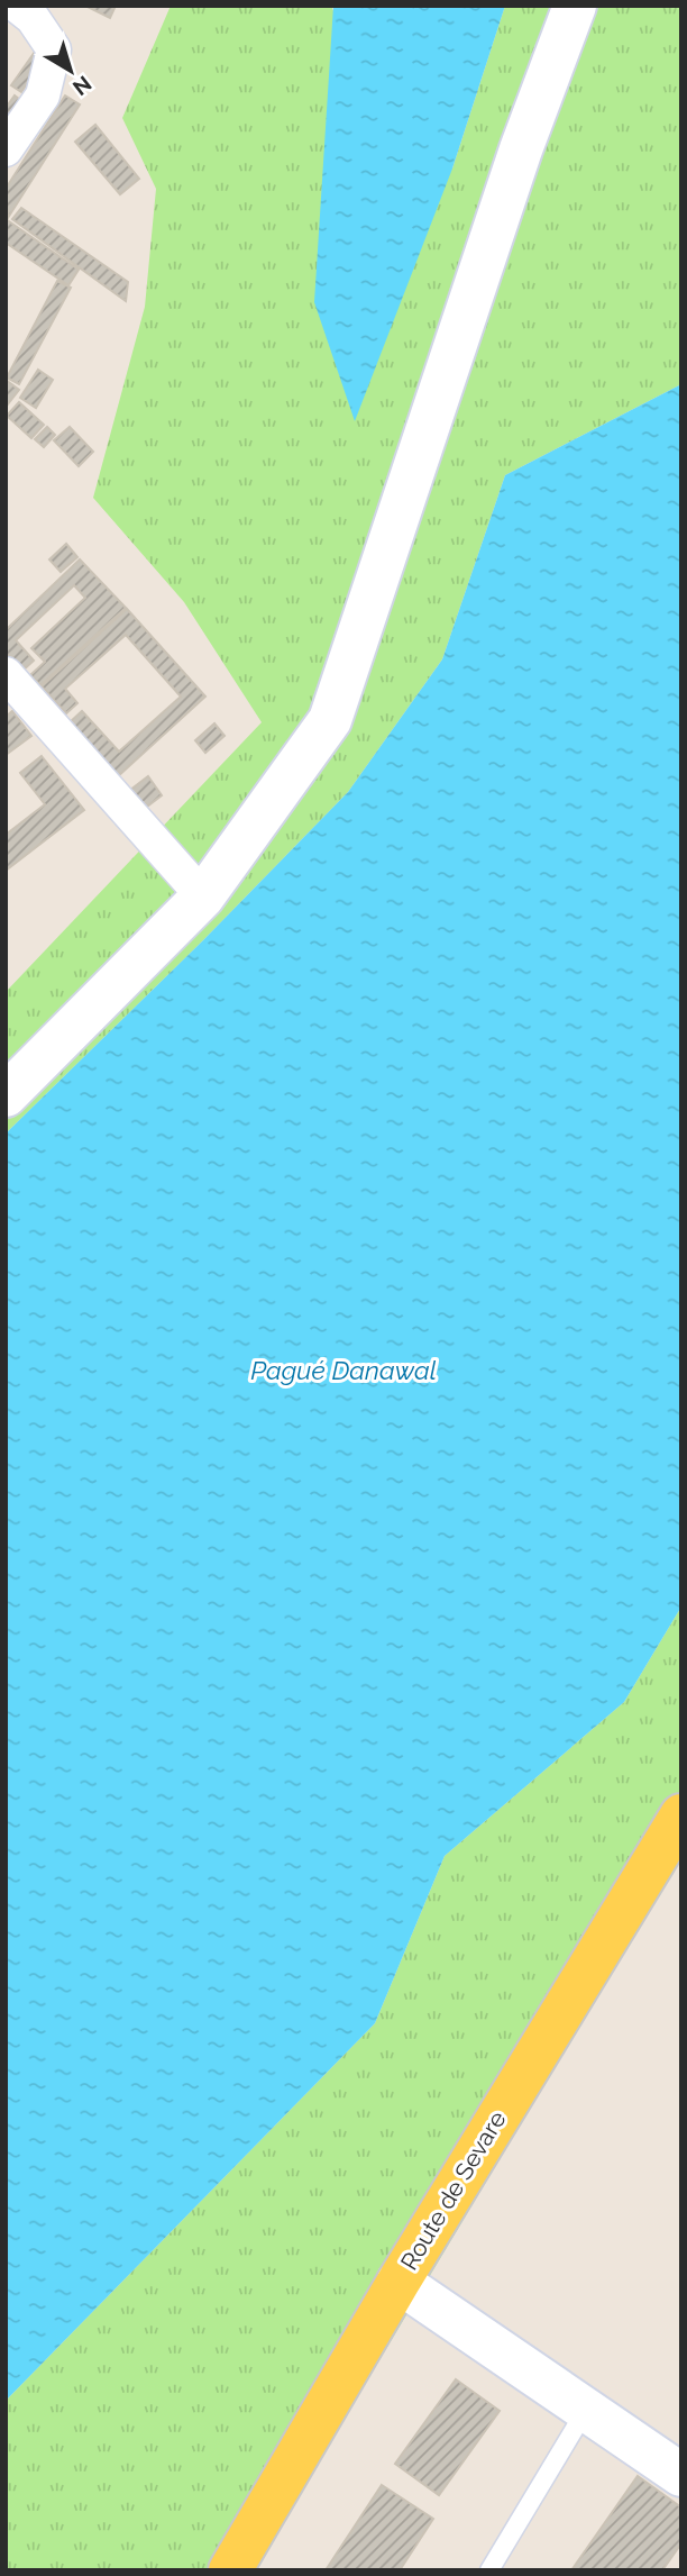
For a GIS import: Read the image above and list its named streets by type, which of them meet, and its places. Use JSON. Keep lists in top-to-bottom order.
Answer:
{
  "streets": {
    "main road": ["Route de Sevare"]
  },
  "water": ["Pagué Danawal"],
  "north": "bottom right"
}
